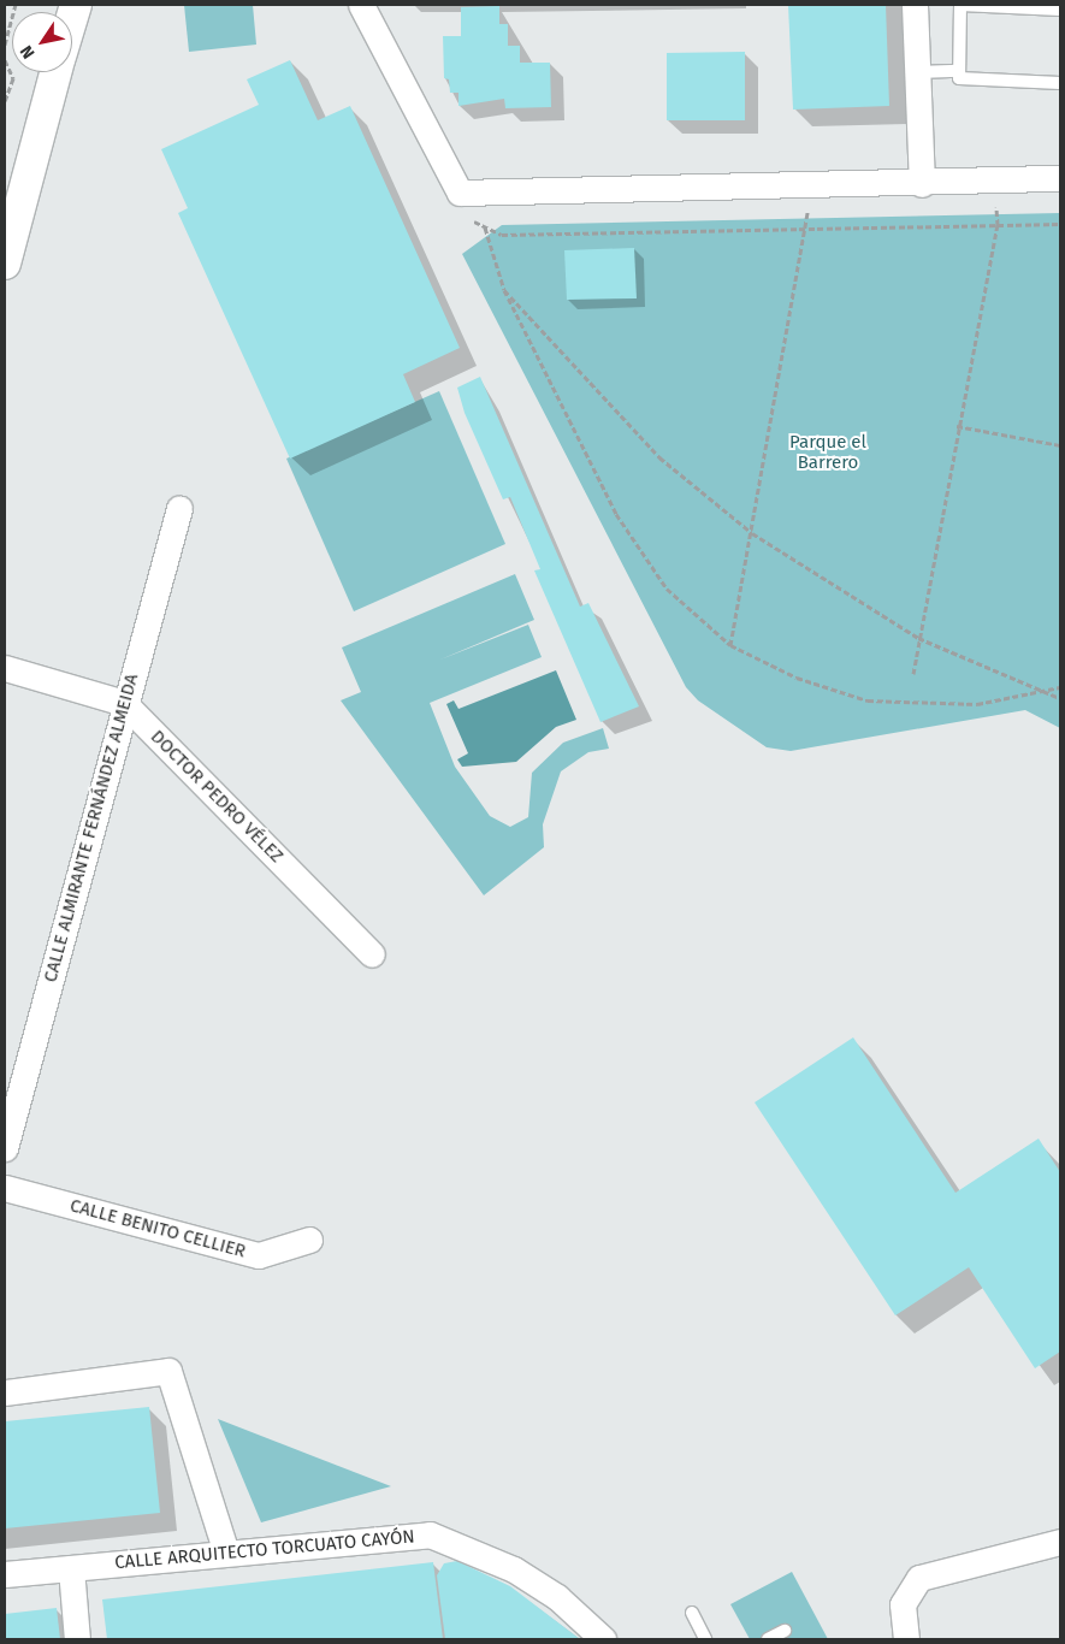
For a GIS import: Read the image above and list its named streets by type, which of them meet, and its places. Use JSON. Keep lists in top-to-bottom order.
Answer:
{
  "streets": {
    "street": [
      "DOCTOR PEDRO VÉLEZ",
      "CALLE ALMIRANTE FERNÁNDEZ ALMEIDA",
      "CALLE BENITO CELLIER",
      "CALLE ARQUITECTO TORCUATO CAYÓN"
    ]
  },
  "crossings": [
    ["DOCTOR PEDRO VÉLEZ", "CALLE ALMIRANTE FERNÁNDEZ ALMEIDA"]
  ],
  "parks": ["Parque el Barrero"],
  "north": "bottom left"
}
